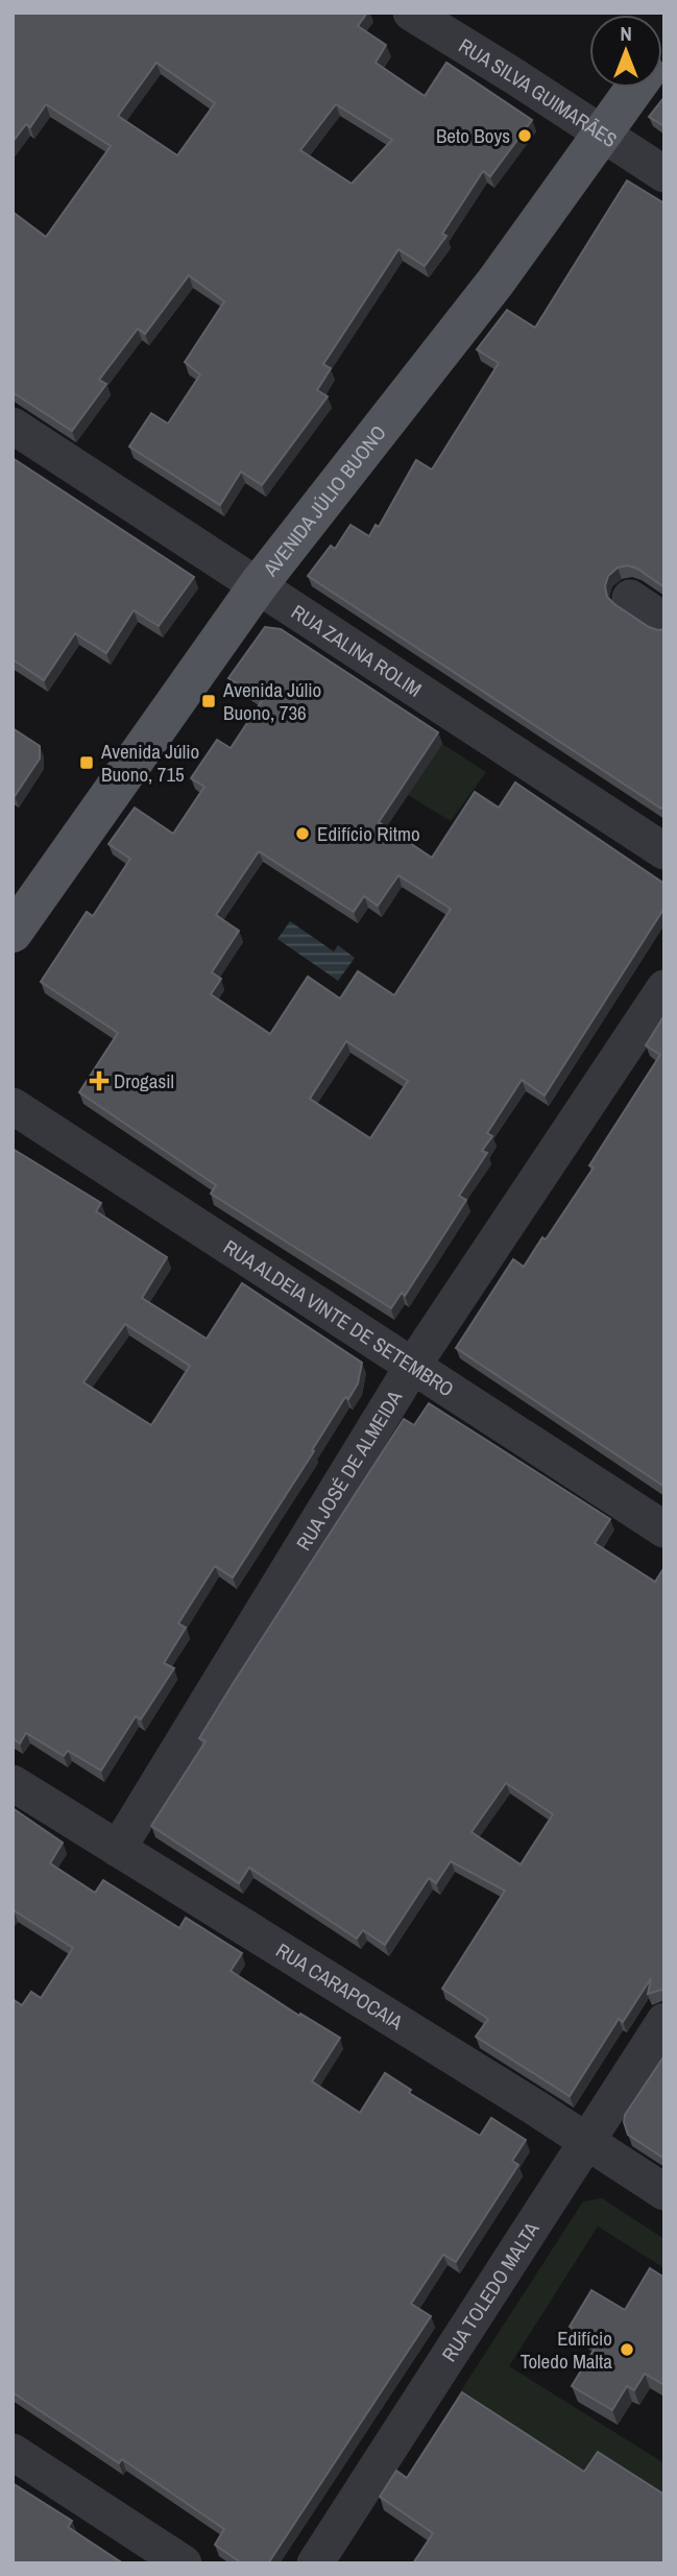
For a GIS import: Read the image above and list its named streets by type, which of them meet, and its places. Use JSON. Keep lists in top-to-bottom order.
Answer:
{
  "streets": {
    "main road": ["AVENIDA JÚLIO BUONO"],
    "street": [
      "RUA SILVA GUIMARÃES",
      "RUA ZALINA ROLIM",
      "RUA ALDEIA VINTE DE SETEMBRO",
      "RUA JOSÉ DE ALMEIDA",
      "RUA CARAPOCAIA",
      "RUA TOLEDO MALTA"
    ]
  },
  "crossings": [
    ["RUA SILVA GUIMARÃES", "AVENIDA JÚLIO BUONO"],
    ["AVENIDA JÚLIO BUONO", "RUA ZALINA ROLIM"],
    ["RUA ALDEIA VINTE DE SETEMBRO", "RUA JOSÉ DE ALMEIDA"],
    ["RUA JOSÉ DE ALMEIDA", "RUA CARAPOCAIA"],
    ["RUA CARAPOCAIA", "RUA TOLEDO MALTA"]
  ],
  "places": {
    "other": ["Beto Boys", "Edifício Ritmo", "Edifício Toledo Malta"],
    "transit": ["Avenida Júlio Buono, 736", "Avenida Júlio Buono, 715"],
    "health": ["Drogasil"]
  },
  "north": "top"
}
